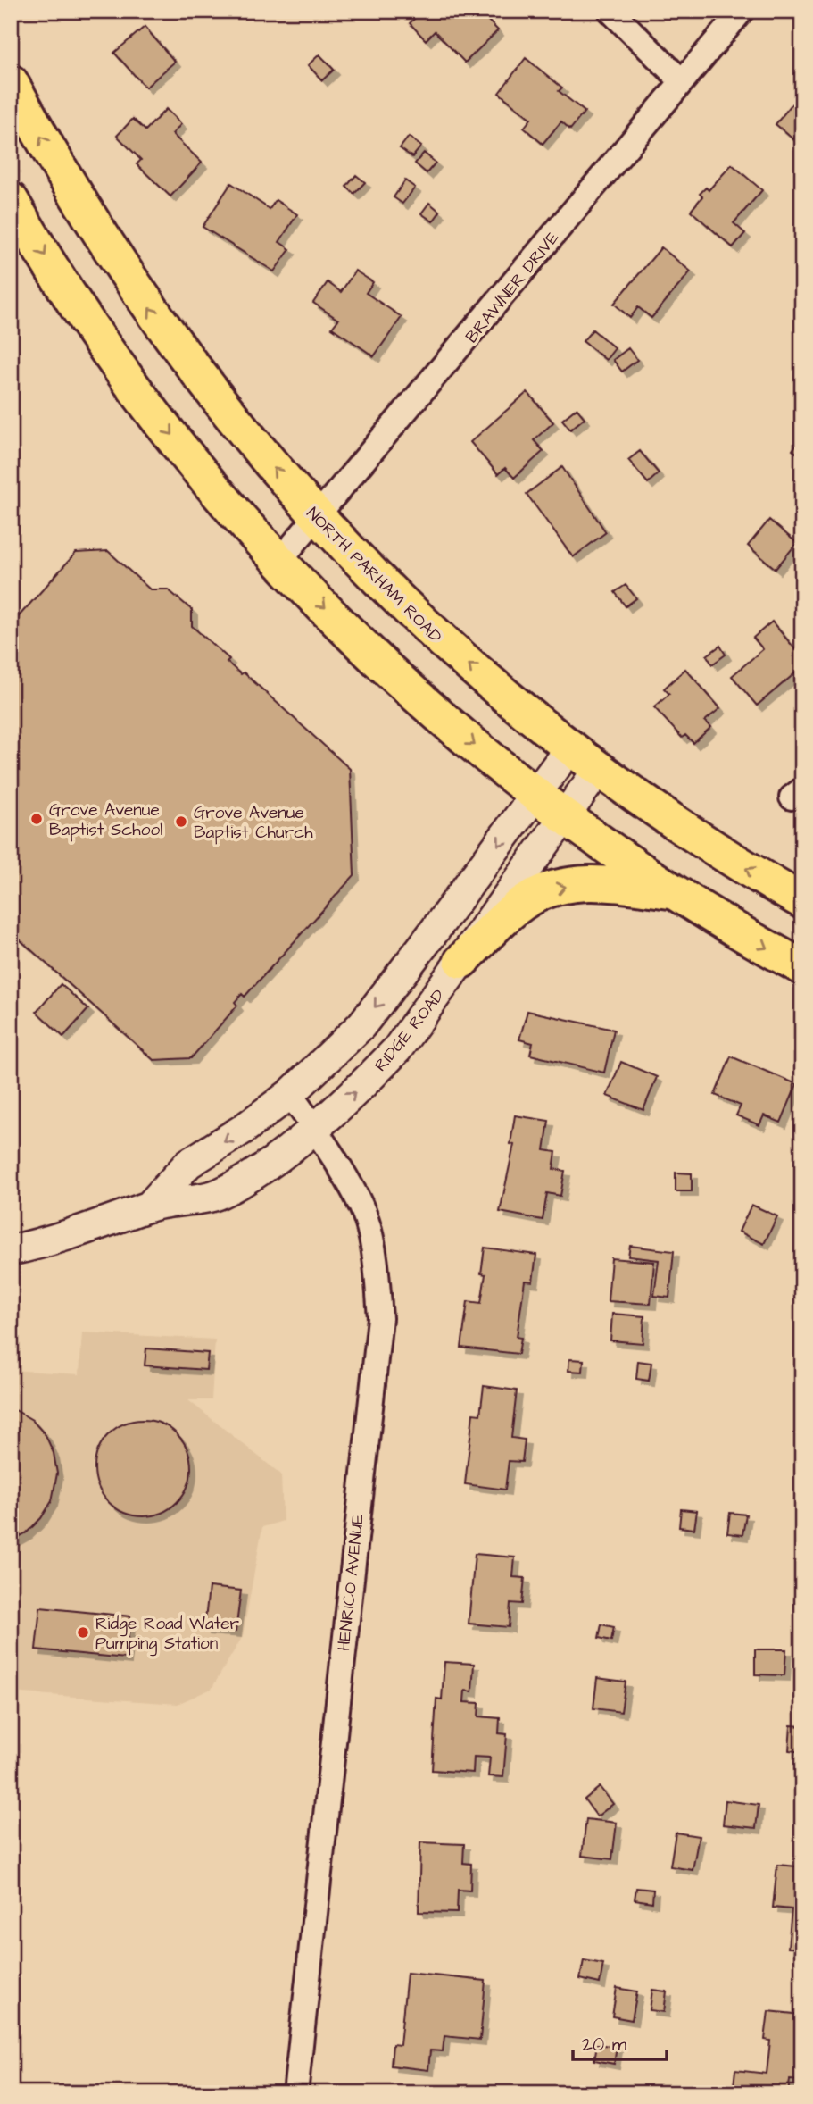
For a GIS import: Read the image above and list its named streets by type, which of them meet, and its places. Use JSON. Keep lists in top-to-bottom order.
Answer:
{
  "streets": {
    "highway": ["NORTH PARHAM ROAD"],
    "street": ["BRAWNER DRIVE", "RIDGE ROAD", "HENRICO AVENUE"]
  },
  "crossings": [
    ["BRAWNER DRIVE", "NORTH PARHAM ROAD"],
    ["NORTH PARHAM ROAD", "RIDGE ROAD"],
    ["RIDGE ROAD", "HENRICO AVENUE"]
  ],
  "places": ["Grove Avenue Baptist School", "Grove Avenue Baptist Church", "Ridge Road Water Pumping Station"],
  "scale_bar": "20 m"
}
